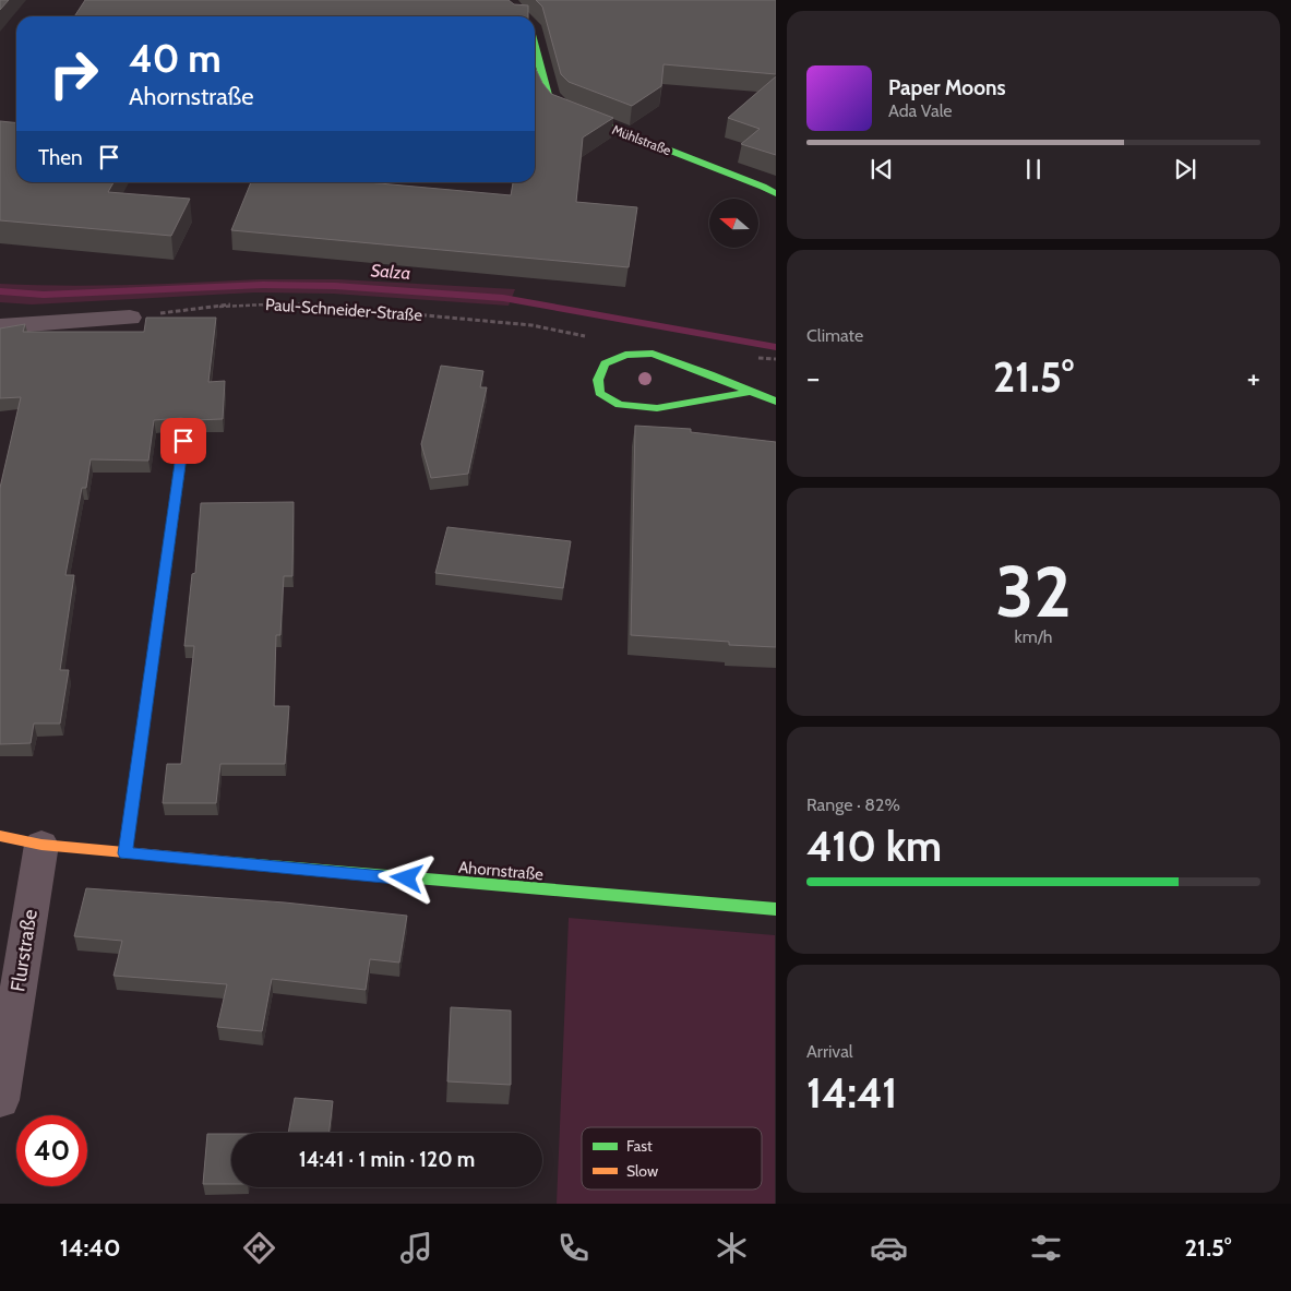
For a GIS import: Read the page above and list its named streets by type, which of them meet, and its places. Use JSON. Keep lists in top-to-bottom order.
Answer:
{
  "streets": {
    "street": ["Mühlstraße", "Ahornstraße", "Flurstraße"],
    "path": ["Paul-Schneider-Straße"]
  },
  "crossings": [
    ["Ahornstraße", "Flurstraße"]
  ],
  "water": ["Salza"],
  "legend": ["Fast", "Slow"],
  "north": "left",
  "page": {
    "turn": ["40 m", "Ahornstraße"],
    "song": ["Paper Moons", "Ada Vale"],
    "then": "Then",
    "tile": [
      "Climate",
      ["32", "km/h"],
      ["Range · 82%", "410 km"],
      ["Arrival", "14:41"]
    ],
    "heat": ["−", "21.5°", "+"],
    "limit": "40",
    "trip": "14:41 · 1 min · 120 m",
    "tabs": ["14:40", "21.5°"]
  }
}
